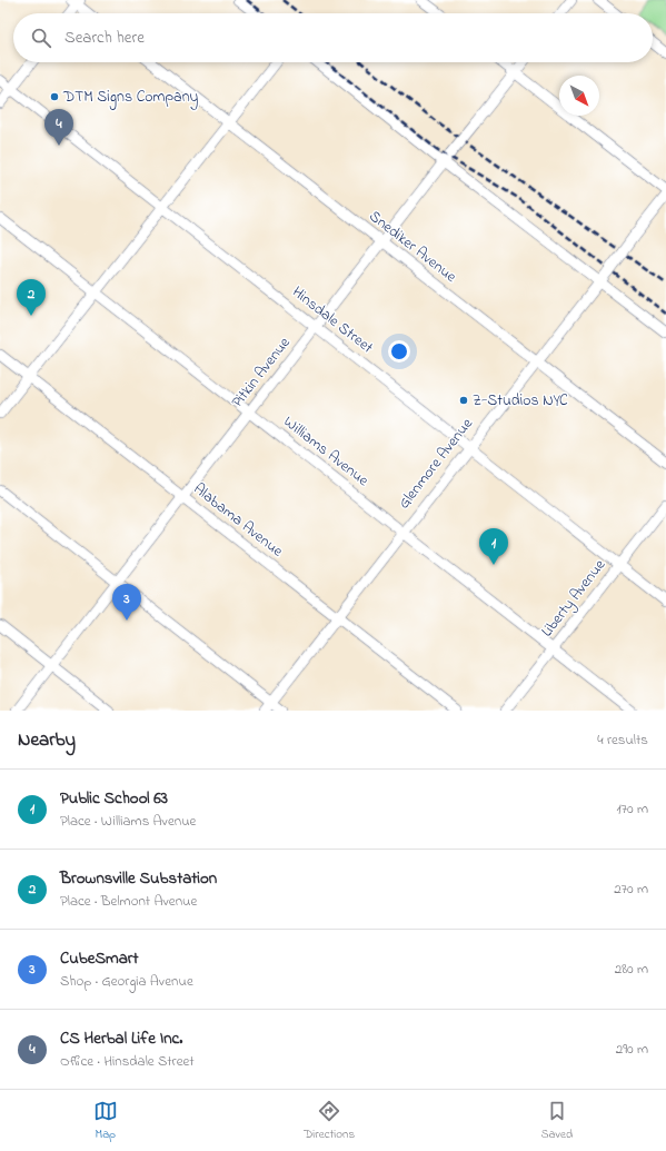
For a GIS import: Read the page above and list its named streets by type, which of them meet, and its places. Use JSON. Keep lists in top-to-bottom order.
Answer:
{
  "streets": {
    "street": [
      "Snediker Avenue",
      "Hinsdale Street",
      "Pitkin Avenue",
      "Williams Avenue",
      "Glenmore Avenue",
      "Alabama Avenue",
      "Liberty Avenue"
    ]
  },
  "crossings": [
    ["Snediker Avenue", "Pitkin Avenue"],
    ["Snediker Avenue", "Glenmore Avenue"],
    ["Hinsdale Street", "Pitkin Avenue"],
    ["Hinsdale Street", "Glenmore Avenue"],
    ["Hinsdale Street", "Liberty Avenue"],
    ["Pitkin Avenue", "Williams Avenue"],
    ["Pitkin Avenue", "Alabama Avenue"],
    ["Williams Avenue", "Glenmore Avenue"],
    ["Williams Avenue", "Liberty Avenue"],
    ["Glenmore Avenue", "Alabama Avenue"]
  ],
  "places": ["DTM Signs Company", "Z-Studios NYC"],
  "north": "bottom right",
  "page": {
    "search": "Search here",
    "pins": [
      "4",
      "2",
      "1",
      "3"
    ],
    "heading": ["Nearby", "4 results"],
    "list": [
      {
        "mark": "1",
        "name": "Public School 63",
        "note": "Place · Williams Avenue",
        "value": "170 m"
      },
      {
        "mark": "2",
        "name": "Brownsville Substation",
        "note": "Place · Belmont Avenue",
        "value": "270 m"
      },
      {
        "mark": "3",
        "name": "CubeSmart",
        "note": "Shop · Georgia Avenue",
        "value": "280 m"
      },
      {
        "mark": "4",
        "name": "CS Herbal Life Inc.",
        "note": "Office · Hinsdale Street",
        "value": "290 m"
      }
    ],
    "nav": ["Map", "Directions", "Saved"]
  }
}
